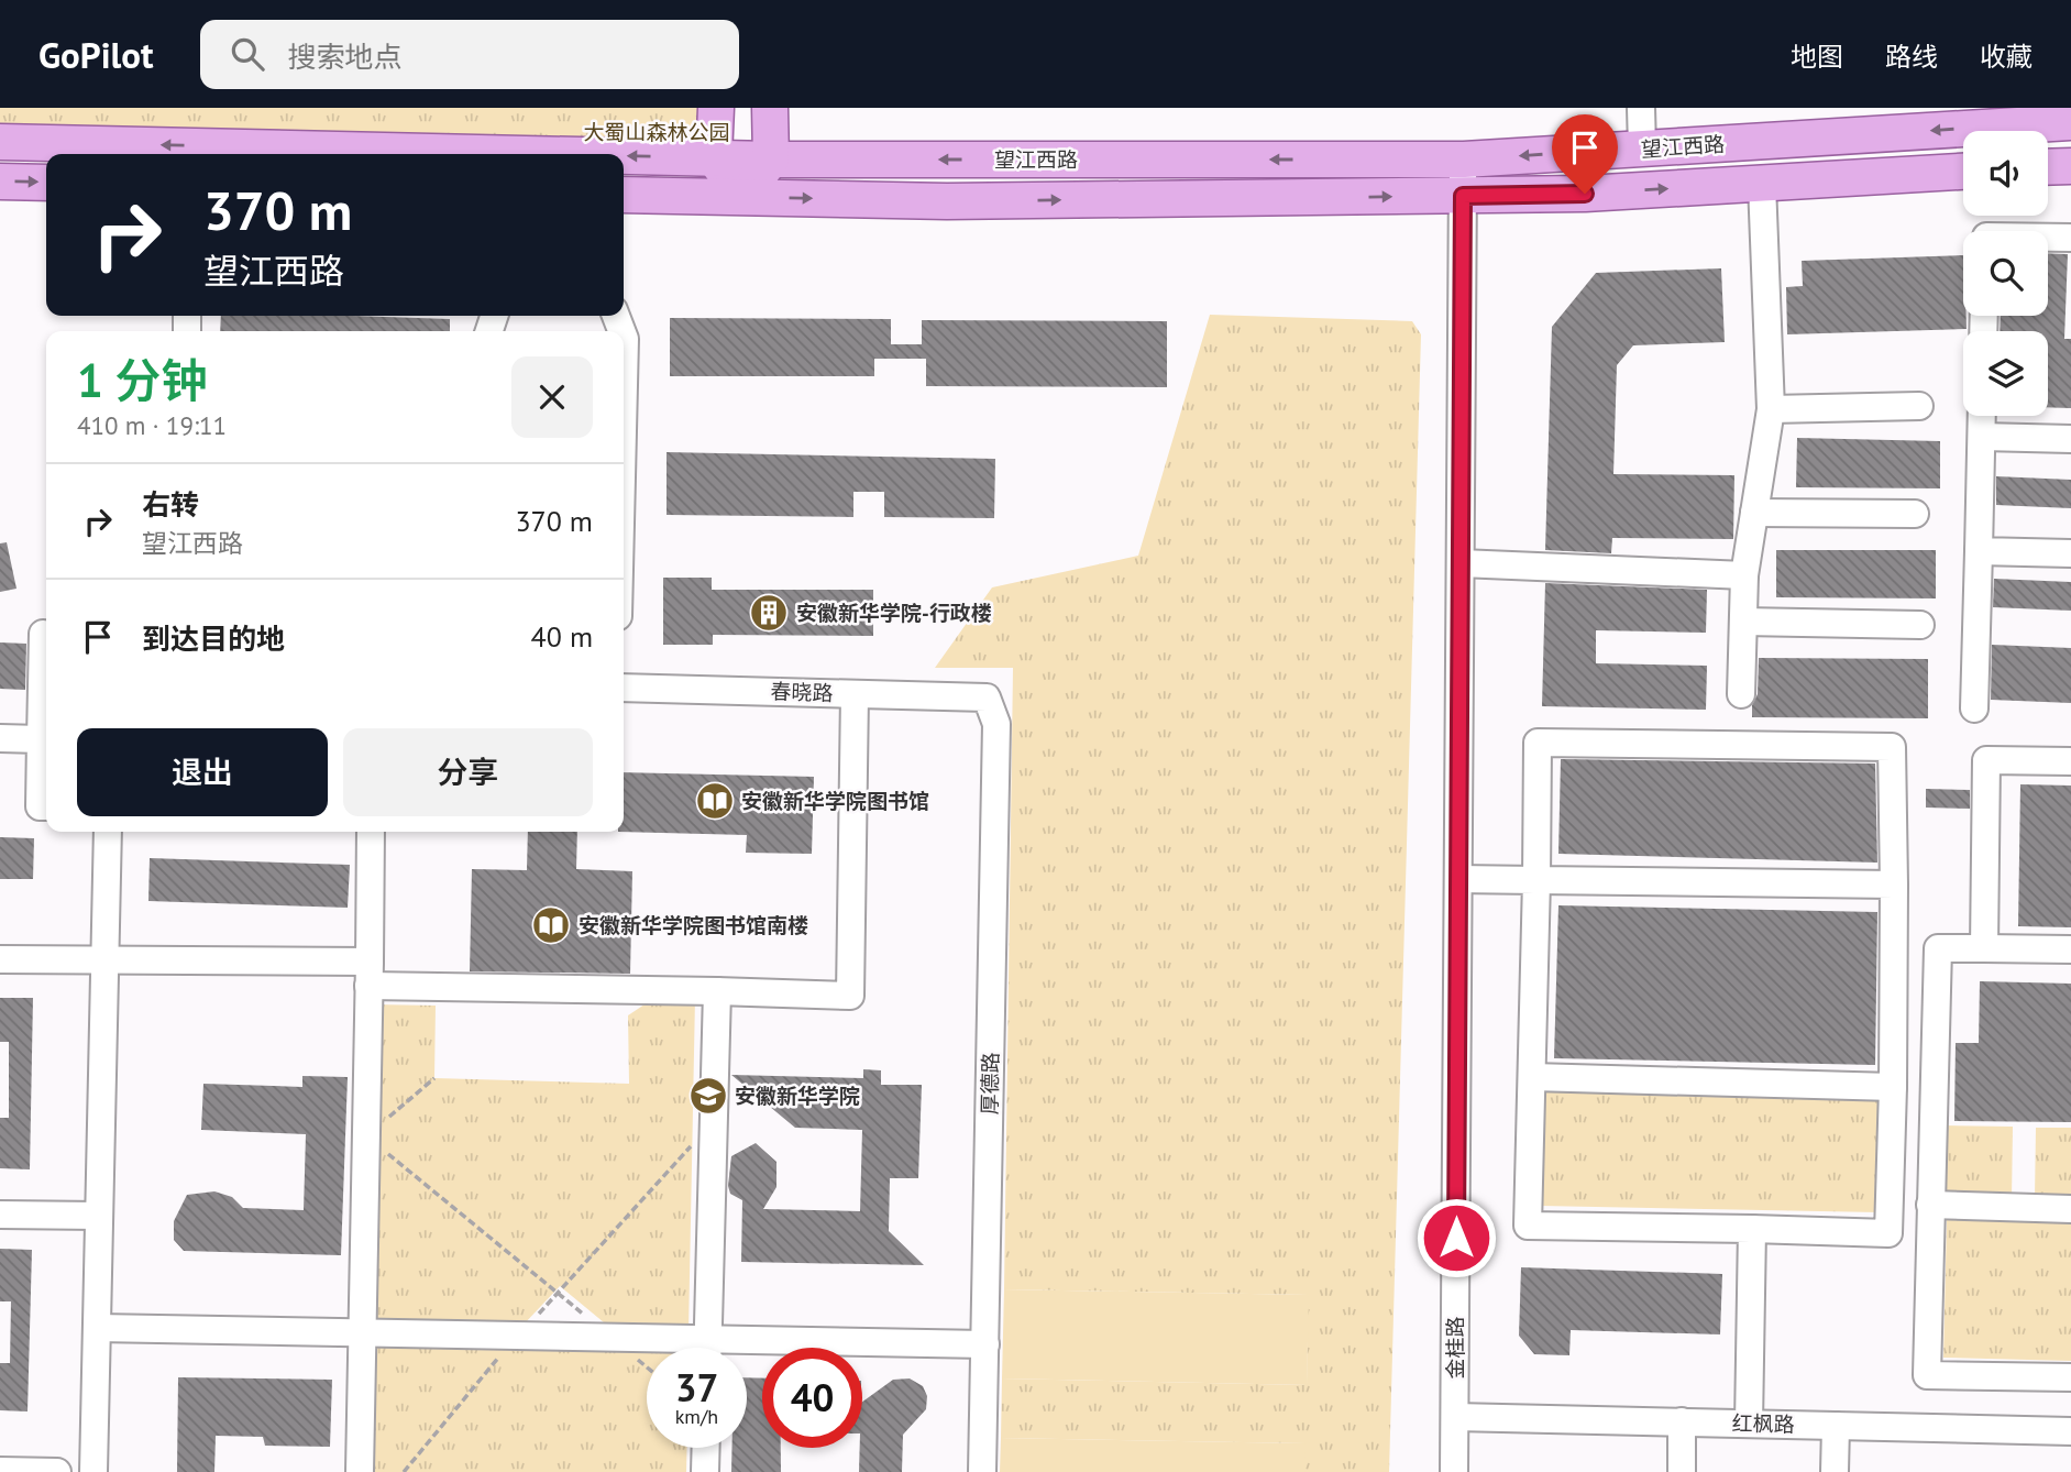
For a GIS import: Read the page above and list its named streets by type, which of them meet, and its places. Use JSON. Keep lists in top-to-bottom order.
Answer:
{
  "streets": {
    "main road": ["望江西路"],
    "street": [
      "春晓路",
      "厚德路",
      "金桂路",
      "红枫路"
    ]
  },
  "crossings": [
    ["望江西路", "金桂路"],
    ["春晓路", "厚德路"],
    ["金桂路", "红枫路"]
  ],
  "parks": ["大蜀山森林公园"],
  "places": {
    "building": ["安徽新华学院-行政楼"],
    "library": ["安徽新华学院图书馆", "安徽新华学院图书馆南楼"],
    "school or university": ["安徽新华学院"]
  },
  "page": {
    "header": "GoPilot",
    "search": "搜索地点",
    "nav": ["地图", "路线", "收藏"],
    "turn": ["370 m", "望江西路"],
    "heading": ["1 分钟", "410 m · 19:11"],
    "list": [
      {
        "name": "右转",
        "note": "望江西路",
        "value": "370 m"
      },
      {
        "name": "到达目的地",
        "value": "40 m"
      }
    ],
    "buttons": ["退出", "分享"],
    "speed": "37 km/h",
    "limit": "40"
  }
}
